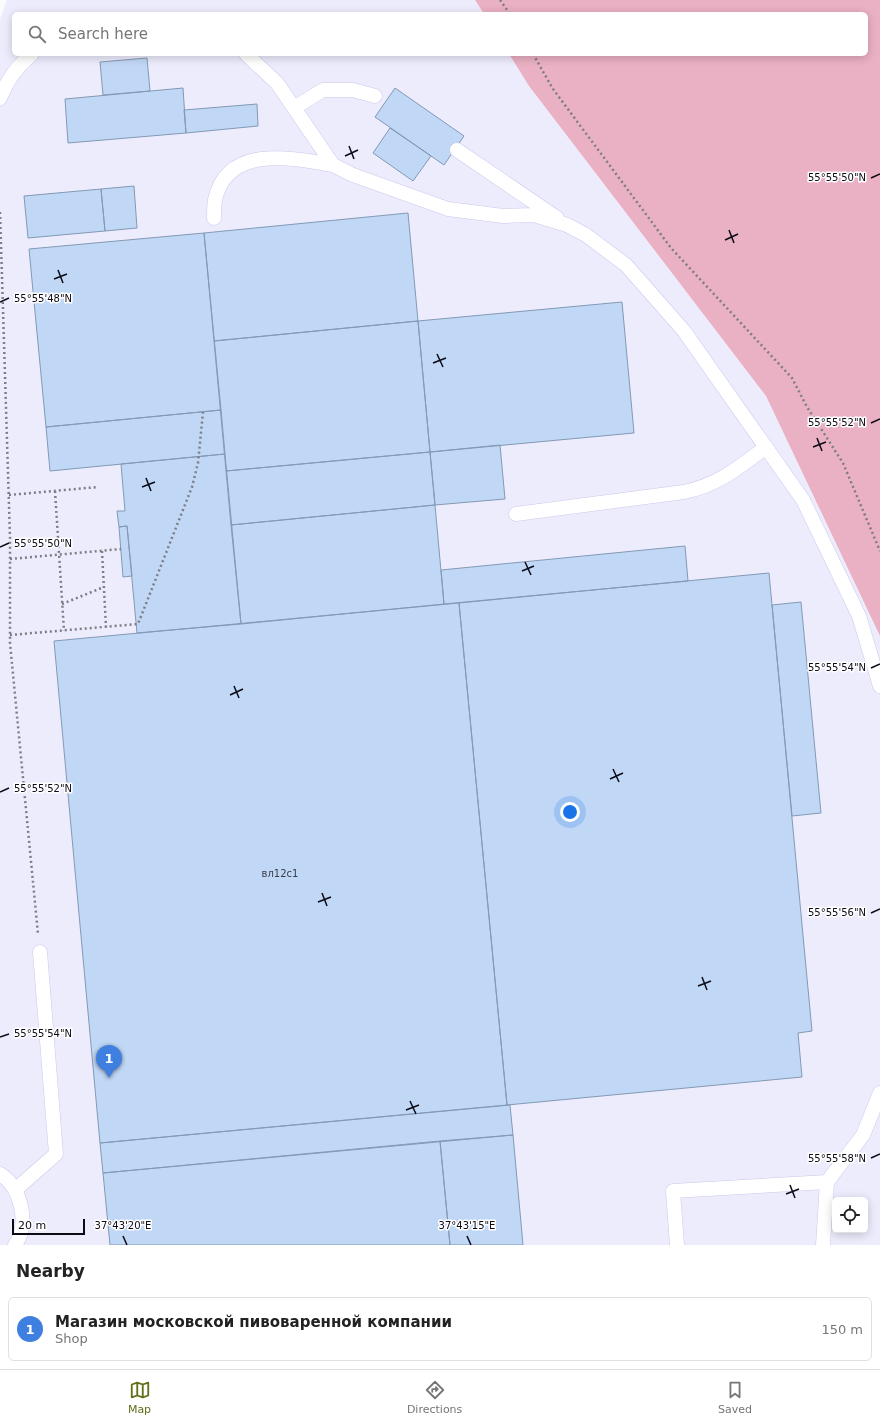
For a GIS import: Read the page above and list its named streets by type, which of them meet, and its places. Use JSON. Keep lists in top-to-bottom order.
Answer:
{
  "house_numbers": ["вл12с1"],
  "scale_bar": "20 m",
  "page": {
    "search": "Search here",
    "pins": "1",
    "scale": "20 m",
    "heading": "Nearby",
    "list": [
      {
        "mark": "1",
        "name": "Магазин московской пивоваренной компании",
        "note": "Shop",
        "value": "150 m"
      }
    ],
    "nav": ["Map", "Directions", "Saved"]
  },
  "coordinates": [
    "55°55'50\"N",
    "55°55'48\"N",
    "55°55'52\"N",
    "55°55'54\"N",
    "55°55'56\"N",
    "55°55'58\"N",
    "37°43'20\"E",
    "37°43'15\"E"
  ]
}
